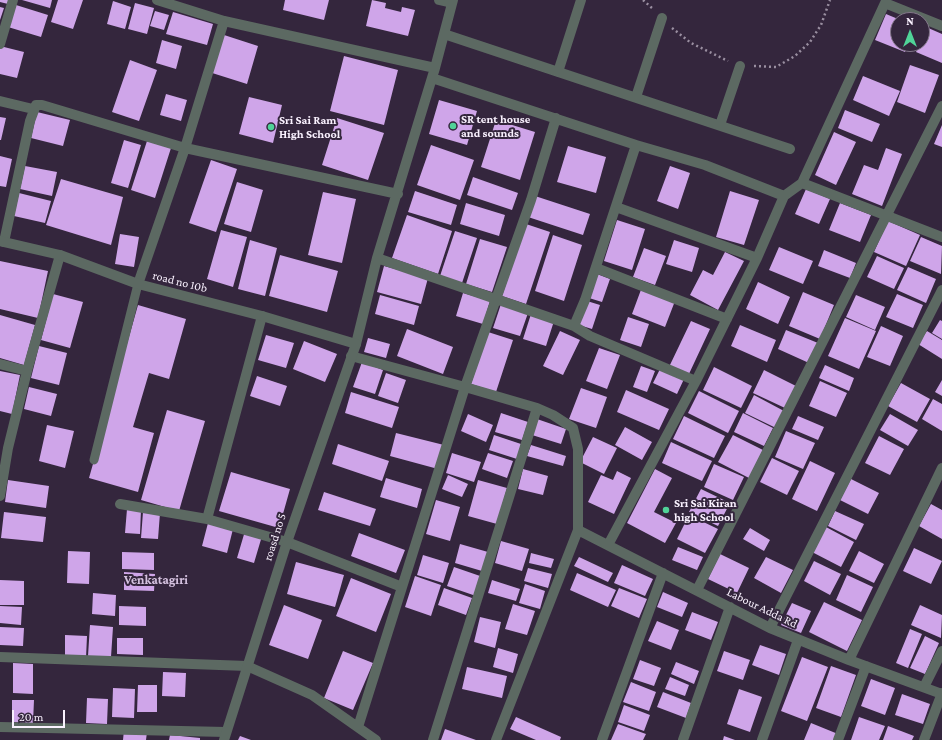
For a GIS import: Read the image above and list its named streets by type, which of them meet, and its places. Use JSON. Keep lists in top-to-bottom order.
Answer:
{
  "streets": {
    "street": ["road no 10b", "roasd no 5", "Labour Adda Rd"]
  },
  "crossings": [
    ["road no 10b", "roasd no 5"]
  ],
  "districts": ["Venkatagiri"],
  "places": ["SR tent house and sounds", "Sri Sai Ram High School", "Sri Sai Kiran high School"],
  "scale_bar": "20 m",
  "north": "top"
}
